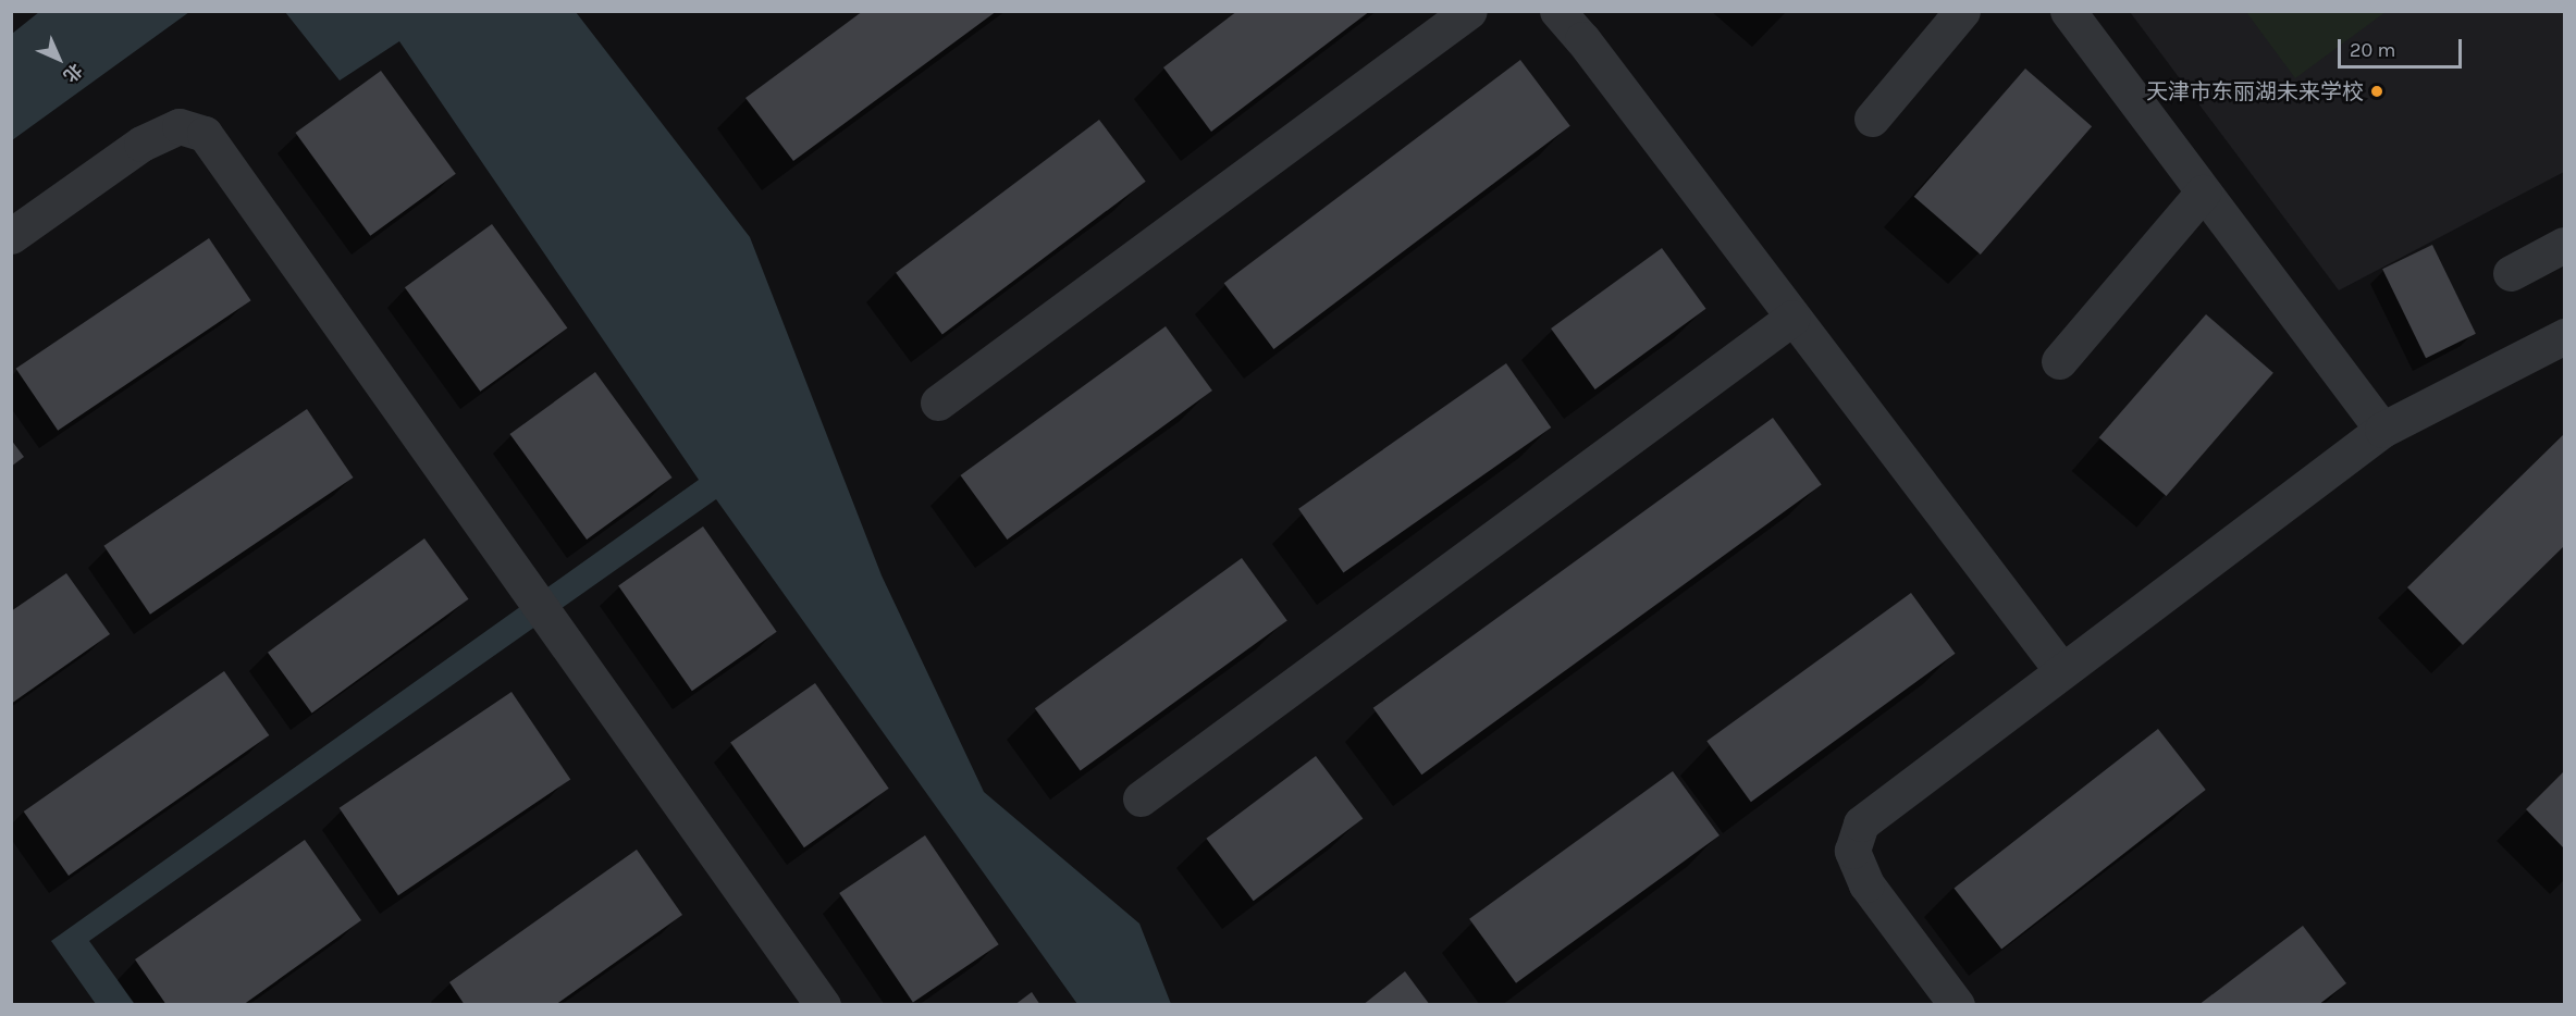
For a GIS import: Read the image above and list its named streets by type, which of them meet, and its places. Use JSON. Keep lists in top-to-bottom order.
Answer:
{
  "places": ["天津市东丽湖未来学校"],
  "scale_bar": "20 m",
  "north": "bottom right"
}
